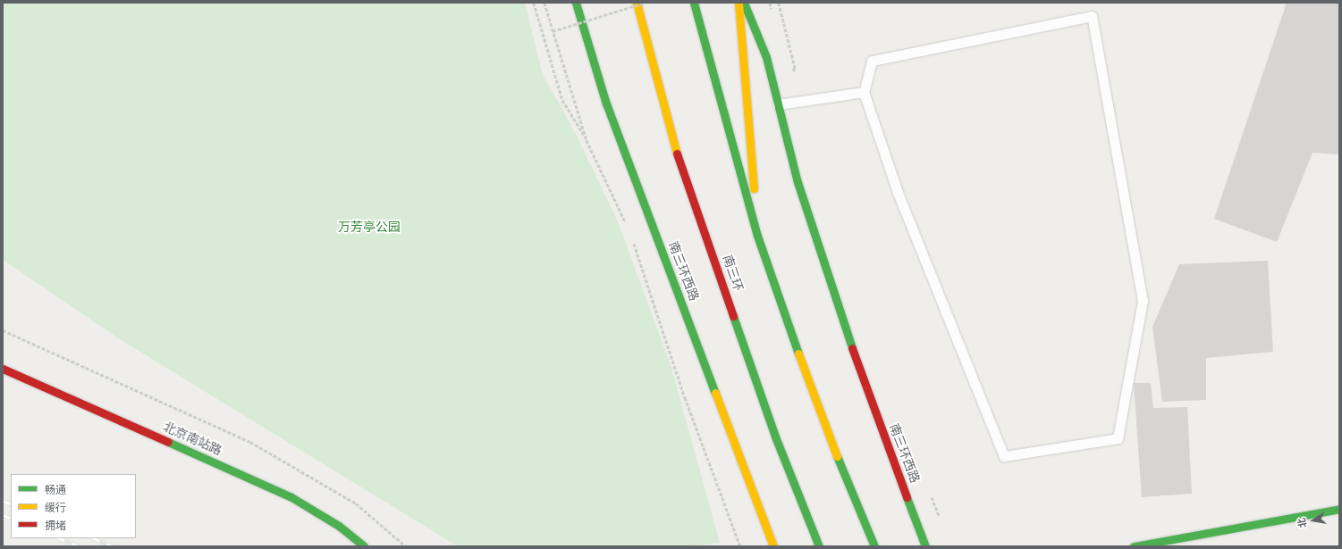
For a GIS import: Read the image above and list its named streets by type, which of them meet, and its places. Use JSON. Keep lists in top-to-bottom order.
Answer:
{
  "streets": {
    "main road": ["南三环西路", "南三环", "北京南站路"]
  },
  "parks": ["万芳亭公园"],
  "legend": ["畅通", "缓行", "拥堵"],
  "north": "left"
}
